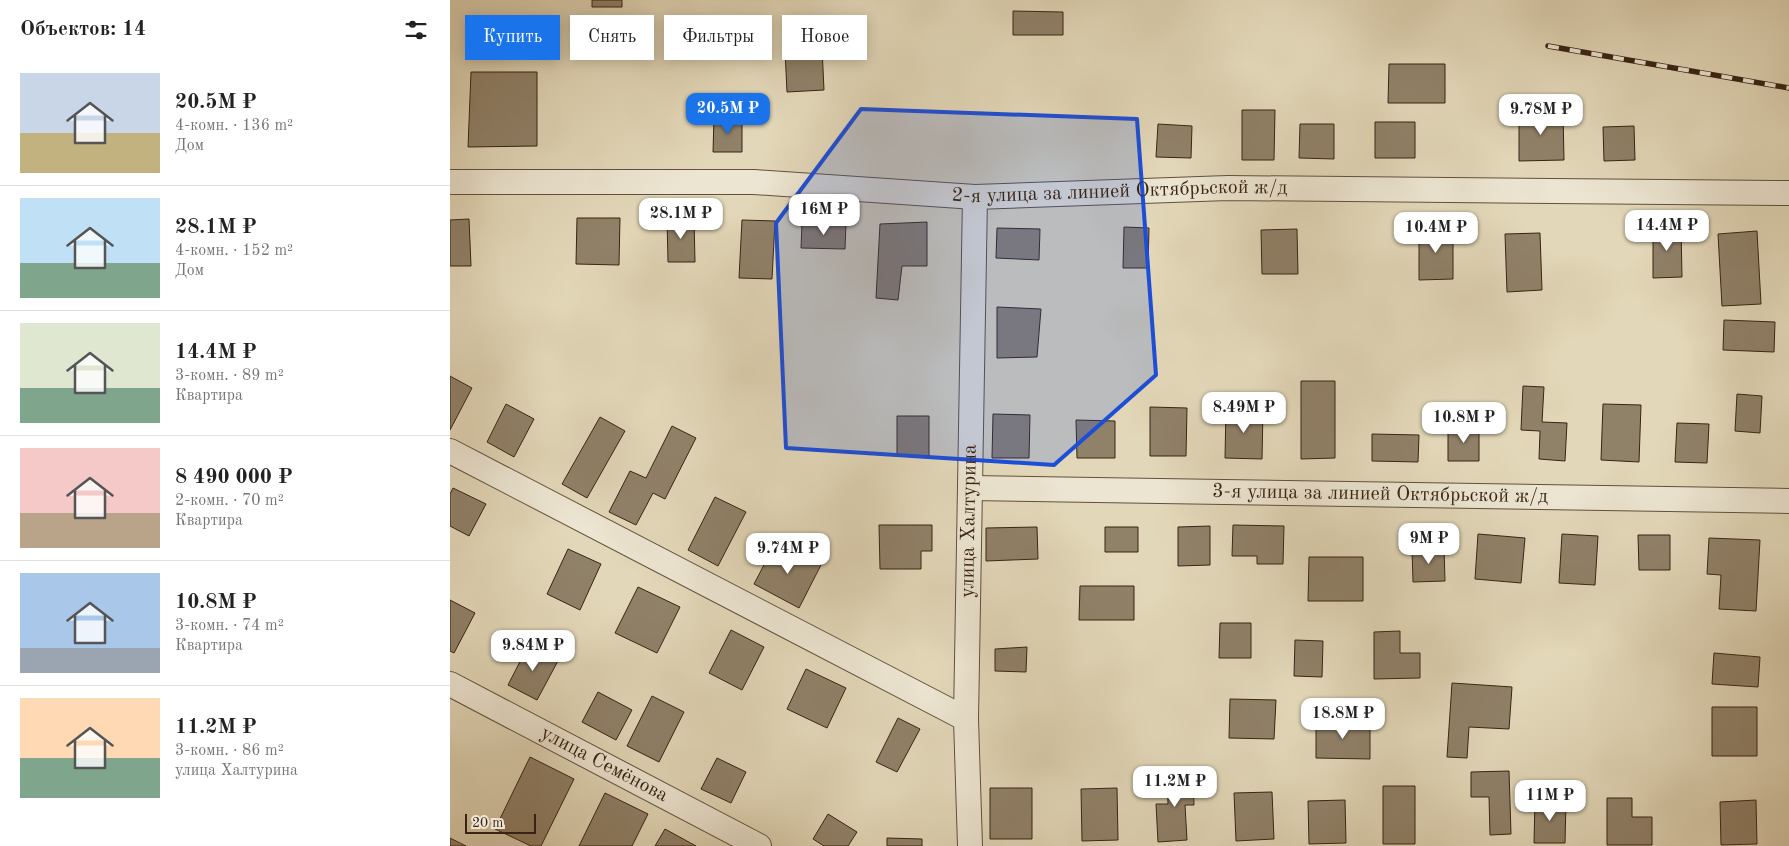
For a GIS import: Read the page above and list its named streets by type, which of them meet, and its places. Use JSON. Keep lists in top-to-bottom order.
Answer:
{
  "streets": {
    "street": [
      "2-я улица за линией Октябрьской ж/д",
      "3-я улица за линией Октябрьской ж/д",
      "улица Халтурина",
      "улица Семёнова"
    ]
  },
  "crossings": [
    ["2-я улица за линией Октябрьской ж/д", "улица Халтурина"],
    ["3-я улица за линией Октябрьской ж/д", "улица Халтурина"]
  ],
  "scale_bar": "20 m",
  "page": {
    "heading": "Объектов: 14",
    "chip": [
      "Купить",
      "Снять",
      "Фильтры",
      "Новое"
    ],
    "list": [
      {
        "name": "20.5M ₽",
        "note": "4-комн. · 136 m² · Дом"
      },
      {
        "name": "28.1M ₽",
        "note": "4-комн. · 152 m² · Дом"
      },
      {
        "name": "14.4M ₽",
        "note": "3-комн. · 89 m² · Квартира"
      },
      {
        "name": "8 490 000 ₽",
        "note": "2-комн. · 70 m² · Квартира"
      },
      {
        "name": "10.8M ₽",
        "note": "3-комн. · 74 m² · Квартира"
      },
      {
        "name": "11.2M ₽",
        "note": "3-комн. · 86 m² · улица Халтурина"
      }
    ],
    "price": [
      "20.5M ₽",
      "9.78M ₽",
      "16M ₽",
      "28.1M ₽",
      "14.4M ₽",
      "10.4M ₽",
      "8.49M ₽",
      "10.8M ₽",
      "9M ₽",
      "9.74M ₽",
      "9.84M ₽",
      "18.8M ₽",
      "11.2M ₽",
      "11M ₽"
    ],
    "scale": "20 m"
  }
}
